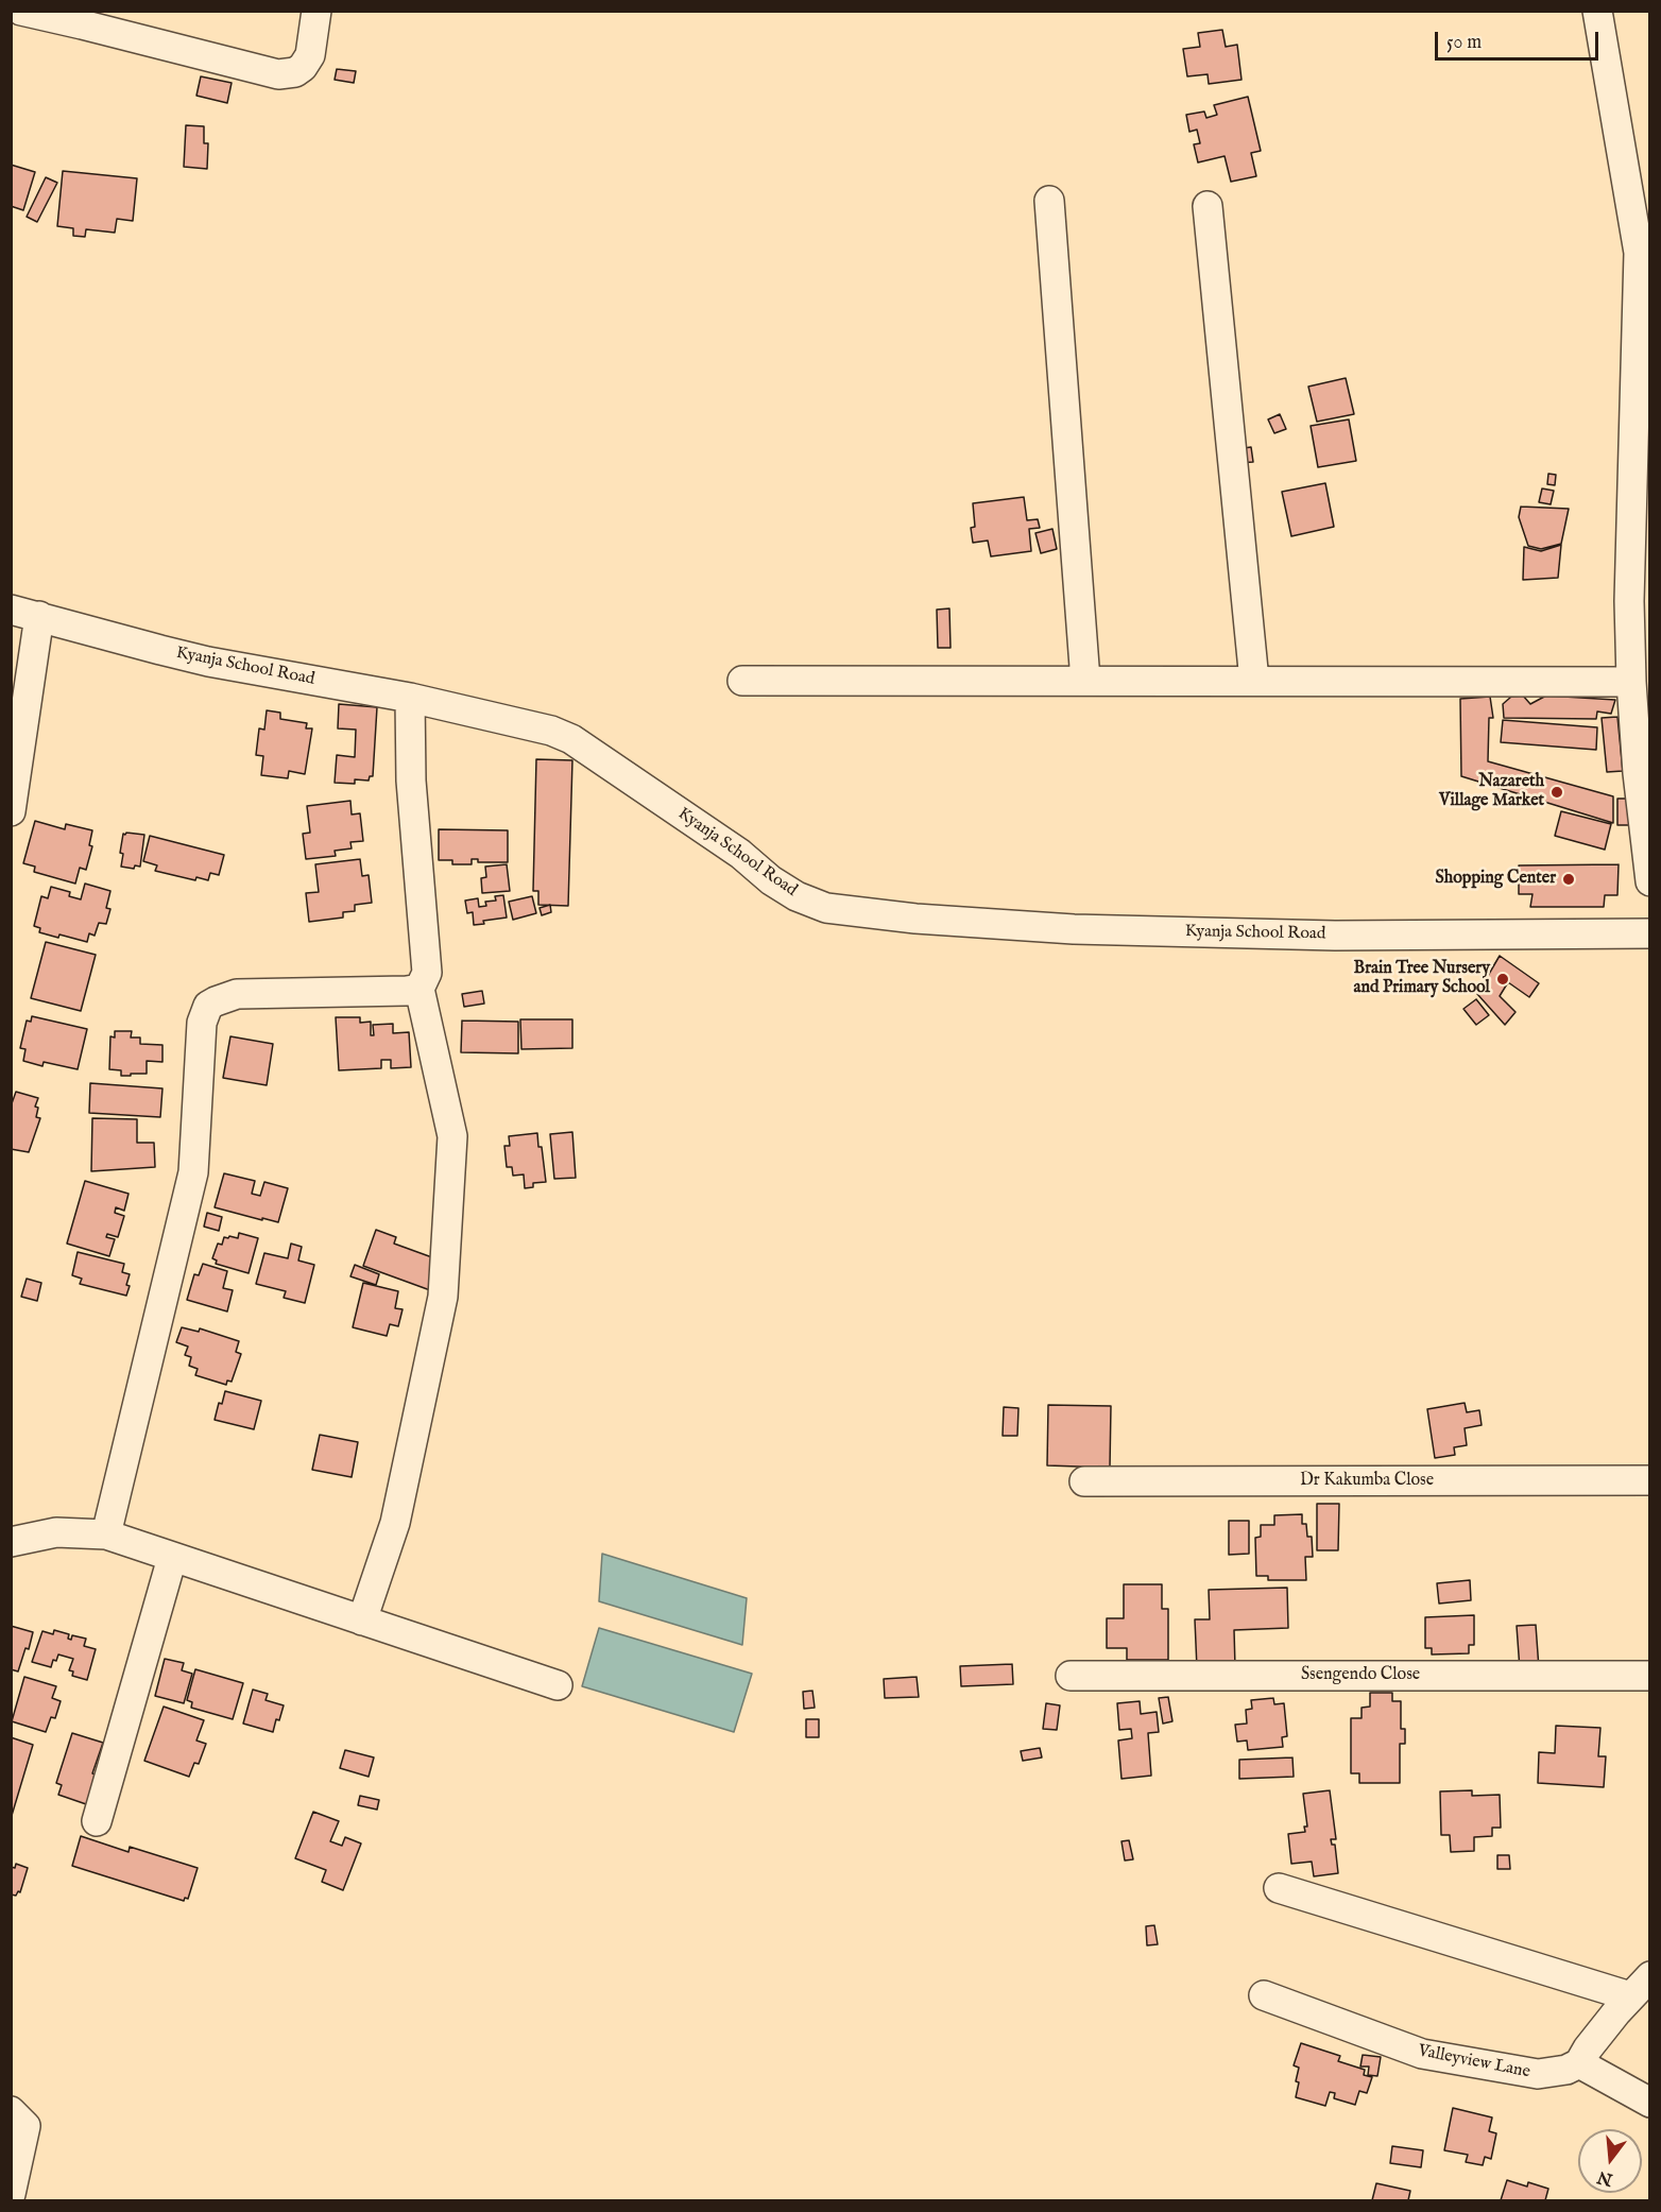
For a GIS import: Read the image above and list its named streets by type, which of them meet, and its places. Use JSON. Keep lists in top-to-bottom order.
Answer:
{
  "streets": {
    "street": [
      "Kyanja School Road",
      "Dr Kakumba Close",
      "Ssengendo Close",
      "Valleyview Lane"
    ]
  },
  "places": ["Nazareth Village Market", "Shopping Center", "Brain Tree Nursery and Primary School"],
  "scale_bar": "50 m",
  "north": "bottom"
}
